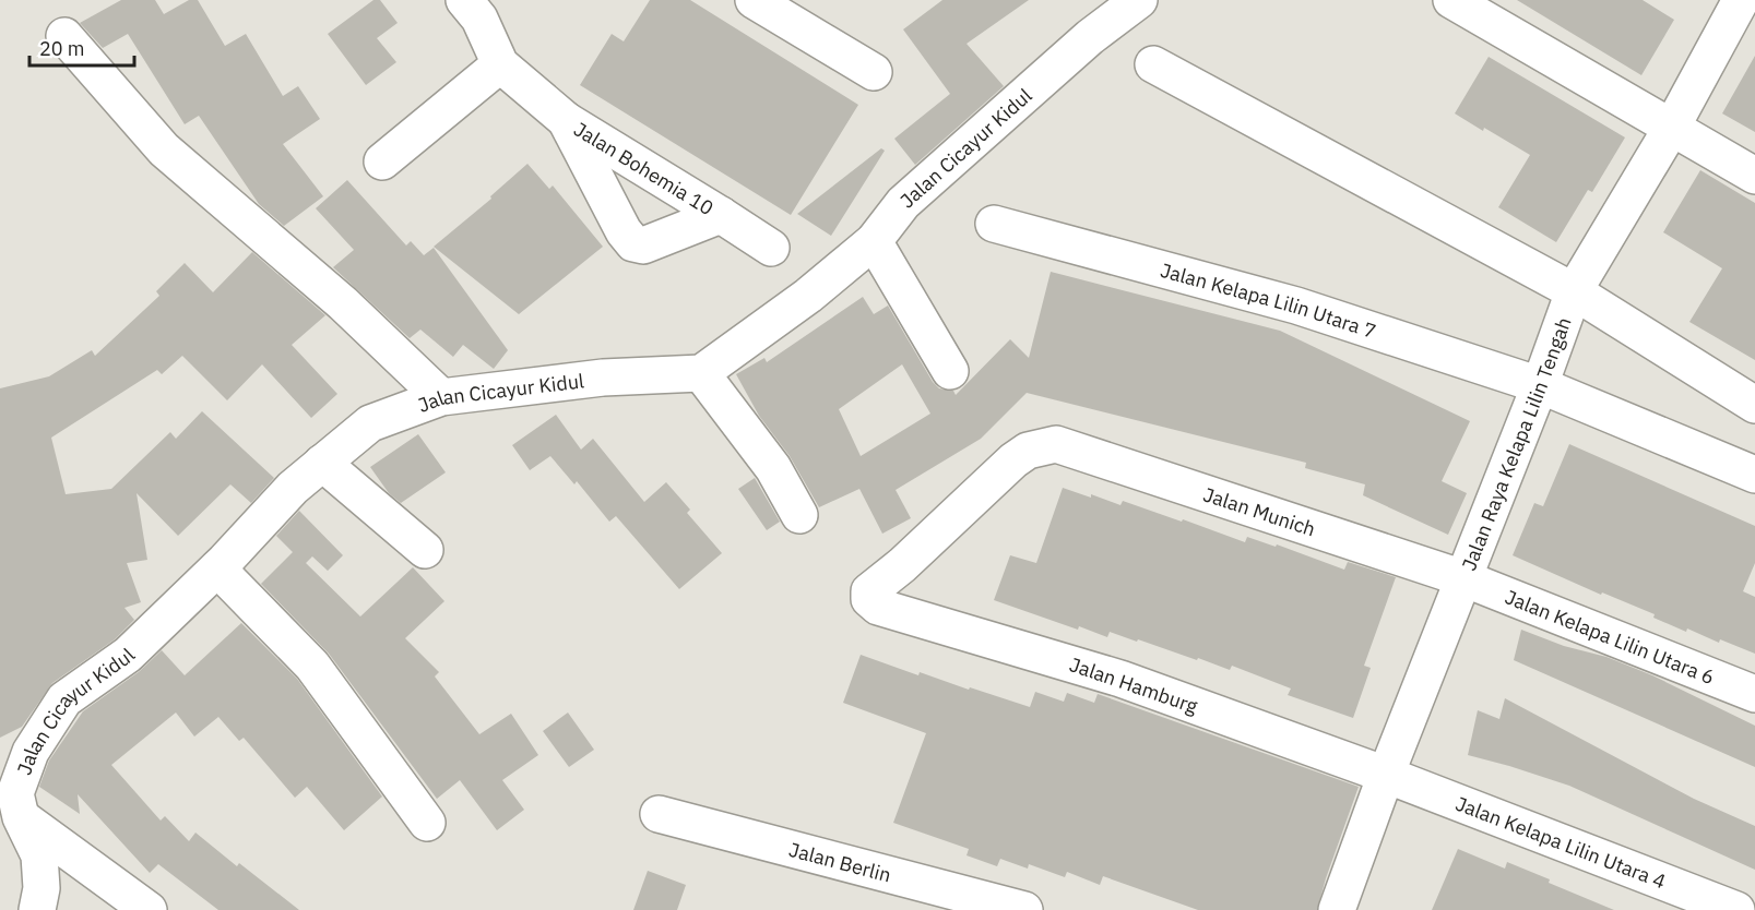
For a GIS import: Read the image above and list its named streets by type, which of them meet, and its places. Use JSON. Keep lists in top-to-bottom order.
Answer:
{
  "streets": {
    "street": [
      "Jalan Cicayur Kidul",
      "Jalan Bohemia 10",
      "Jalan Kelapa Lilin Utara 7",
      "Jalan Raya Kelapa Lilin Tengah",
      "Jalan Munich",
      "Jalan Kelapa Lilin Utara 6",
      "Jalan Hamburg",
      "Jalan Kelapa Lilin Utara 4",
      "Jalan Berlin"
    ]
  },
  "crossings": [
    ["Jalan Kelapa Lilin Utara 7", "Jalan Raya Kelapa Lilin Tengah"],
    ["Jalan Raya Kelapa Lilin Tengah", "Jalan Munich"],
    ["Jalan Raya Kelapa Lilin Tengah", "Jalan Kelapa Lilin Utara 6"],
    ["Jalan Raya Kelapa Lilin Tengah", "Jalan Hamburg"],
    ["Jalan Raya Kelapa Lilin Tengah", "Jalan Kelapa Lilin Utara 4"],
    ["Jalan Munich", "Jalan Kelapa Lilin Utara 6"],
    ["Jalan Munich", "Jalan Hamburg"],
    ["Jalan Hamburg", "Jalan Kelapa Lilin Utara 4"]
  ],
  "scale_bar": "20 m"
}
